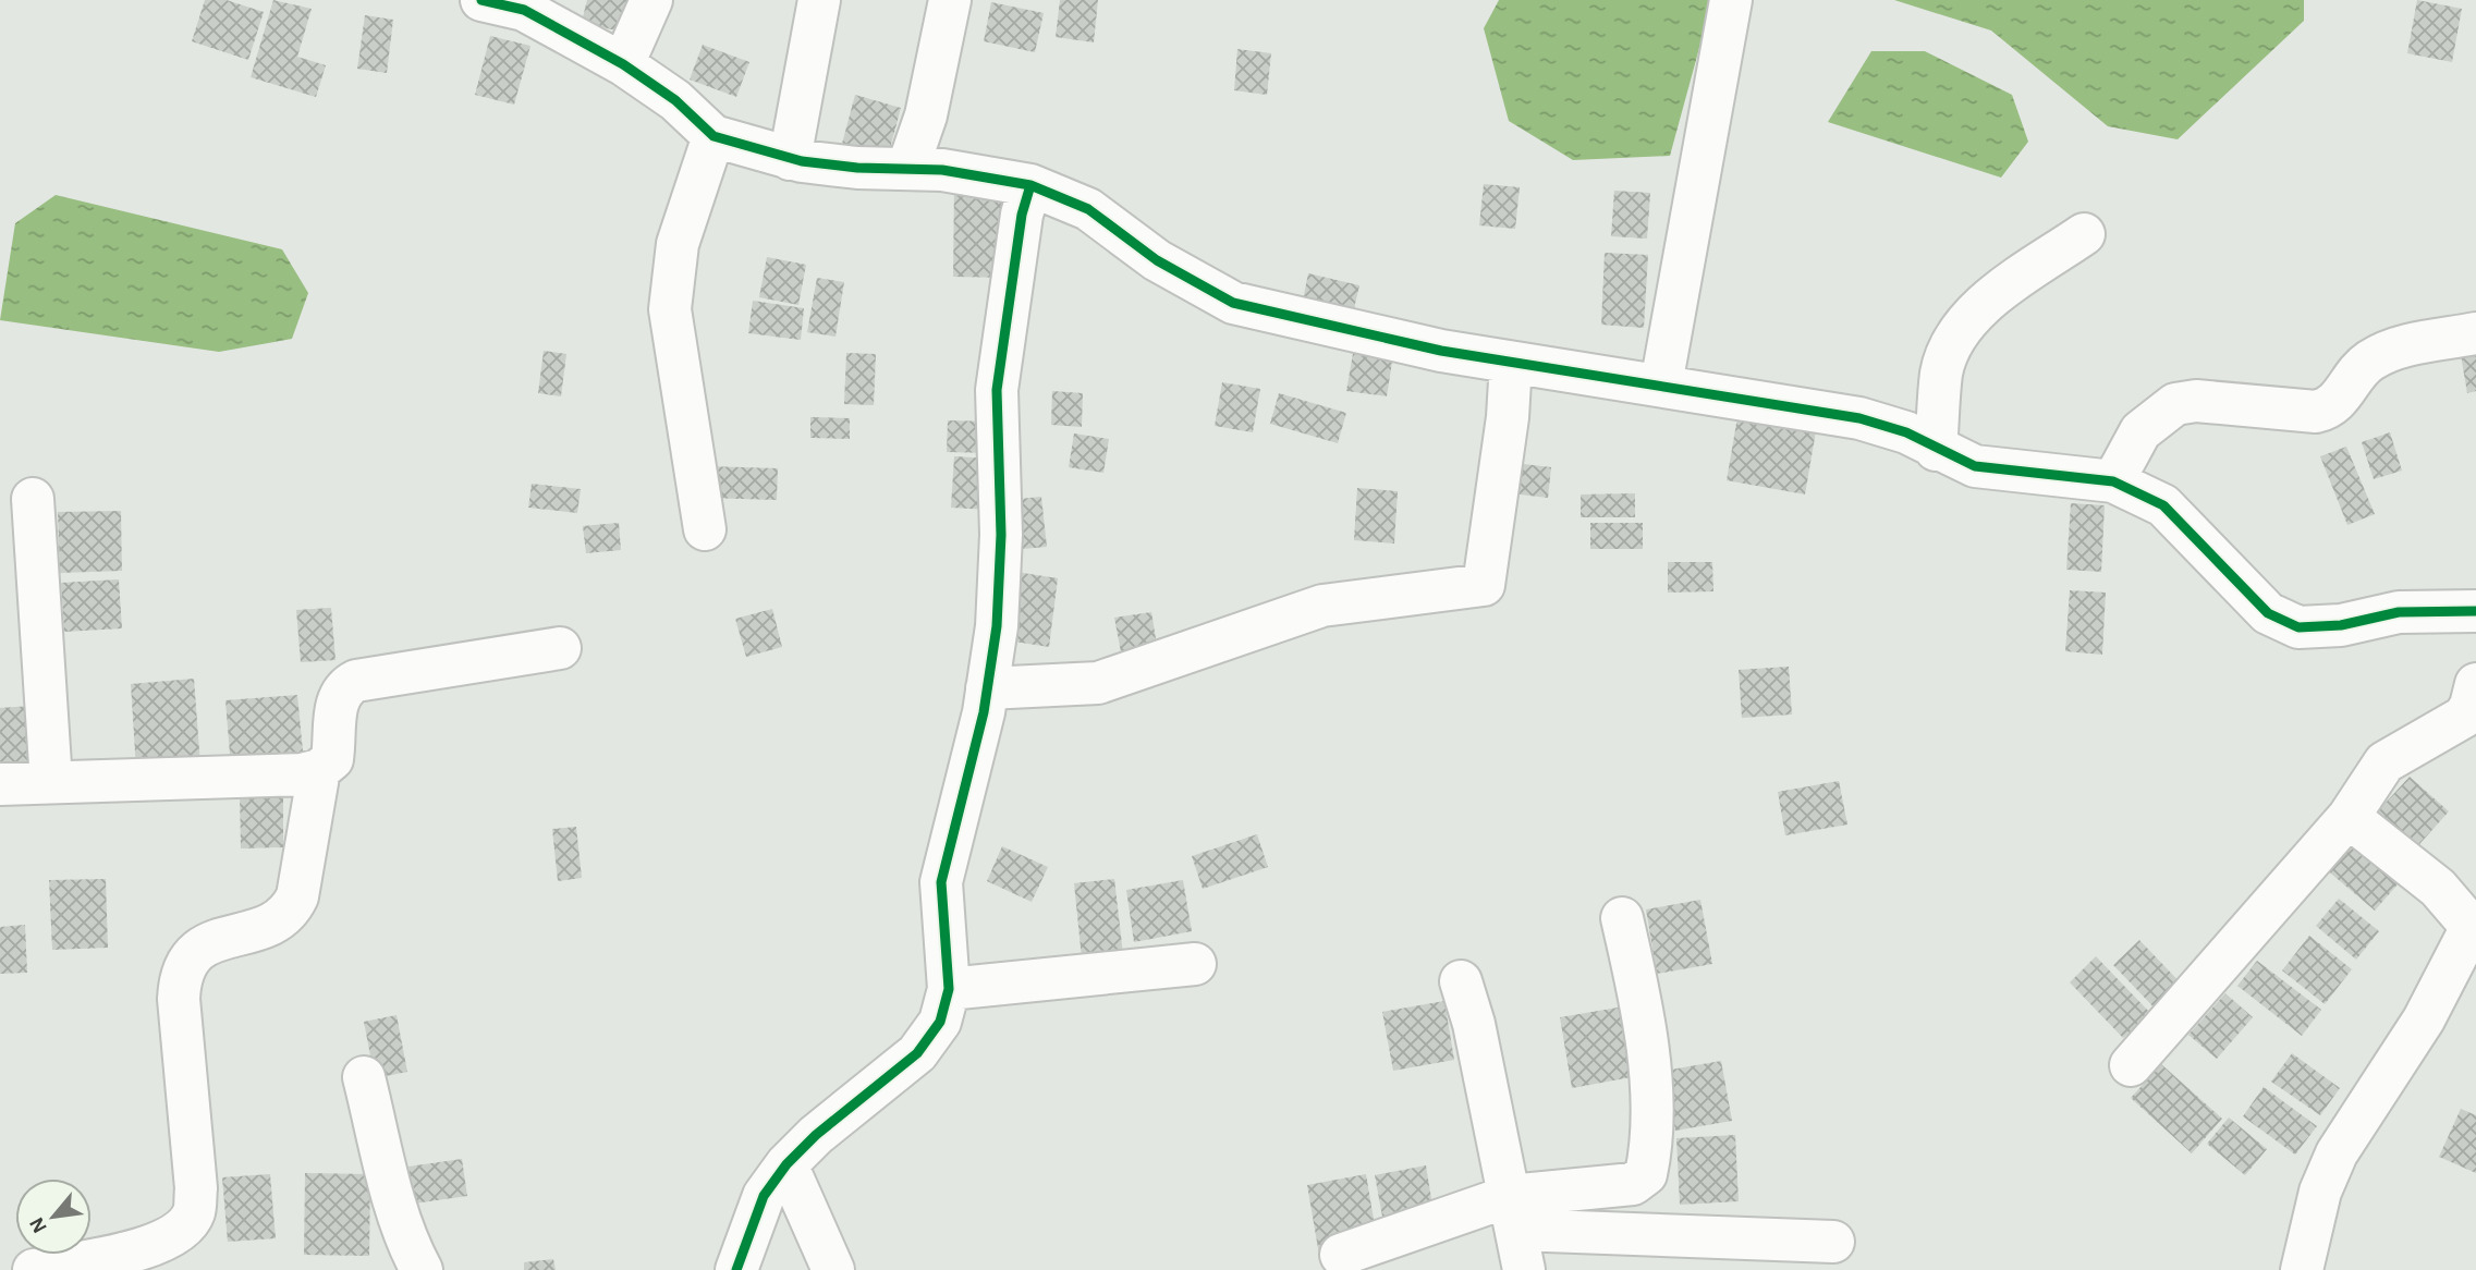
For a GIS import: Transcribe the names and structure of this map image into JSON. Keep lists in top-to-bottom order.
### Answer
{
  "north": "bottom left"
}
